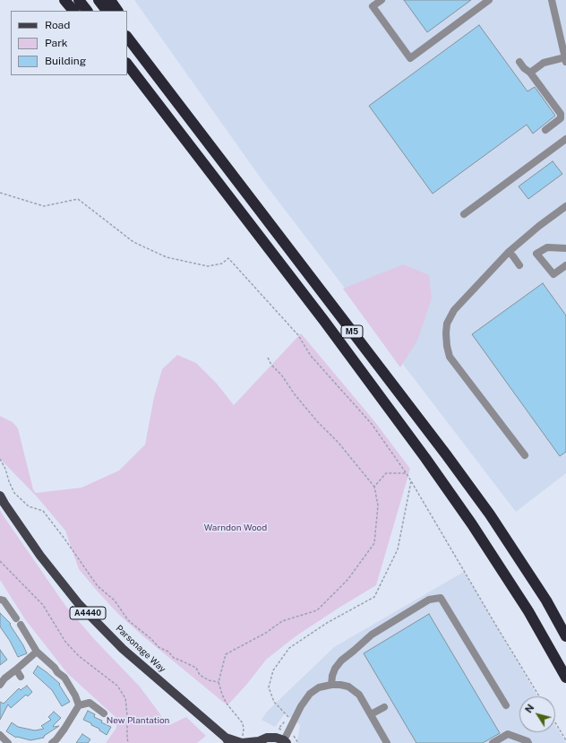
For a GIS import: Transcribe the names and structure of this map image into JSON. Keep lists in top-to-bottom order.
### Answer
{
  "streets": {
    "highway": ["M5"],
    "main road": ["A4440", "Parsonage Way"]
  },
  "parks": ["Warndon Wood", "New Plantation"],
  "legend": ["Road", "Park", "Building"],
  "north": "top left"
}
